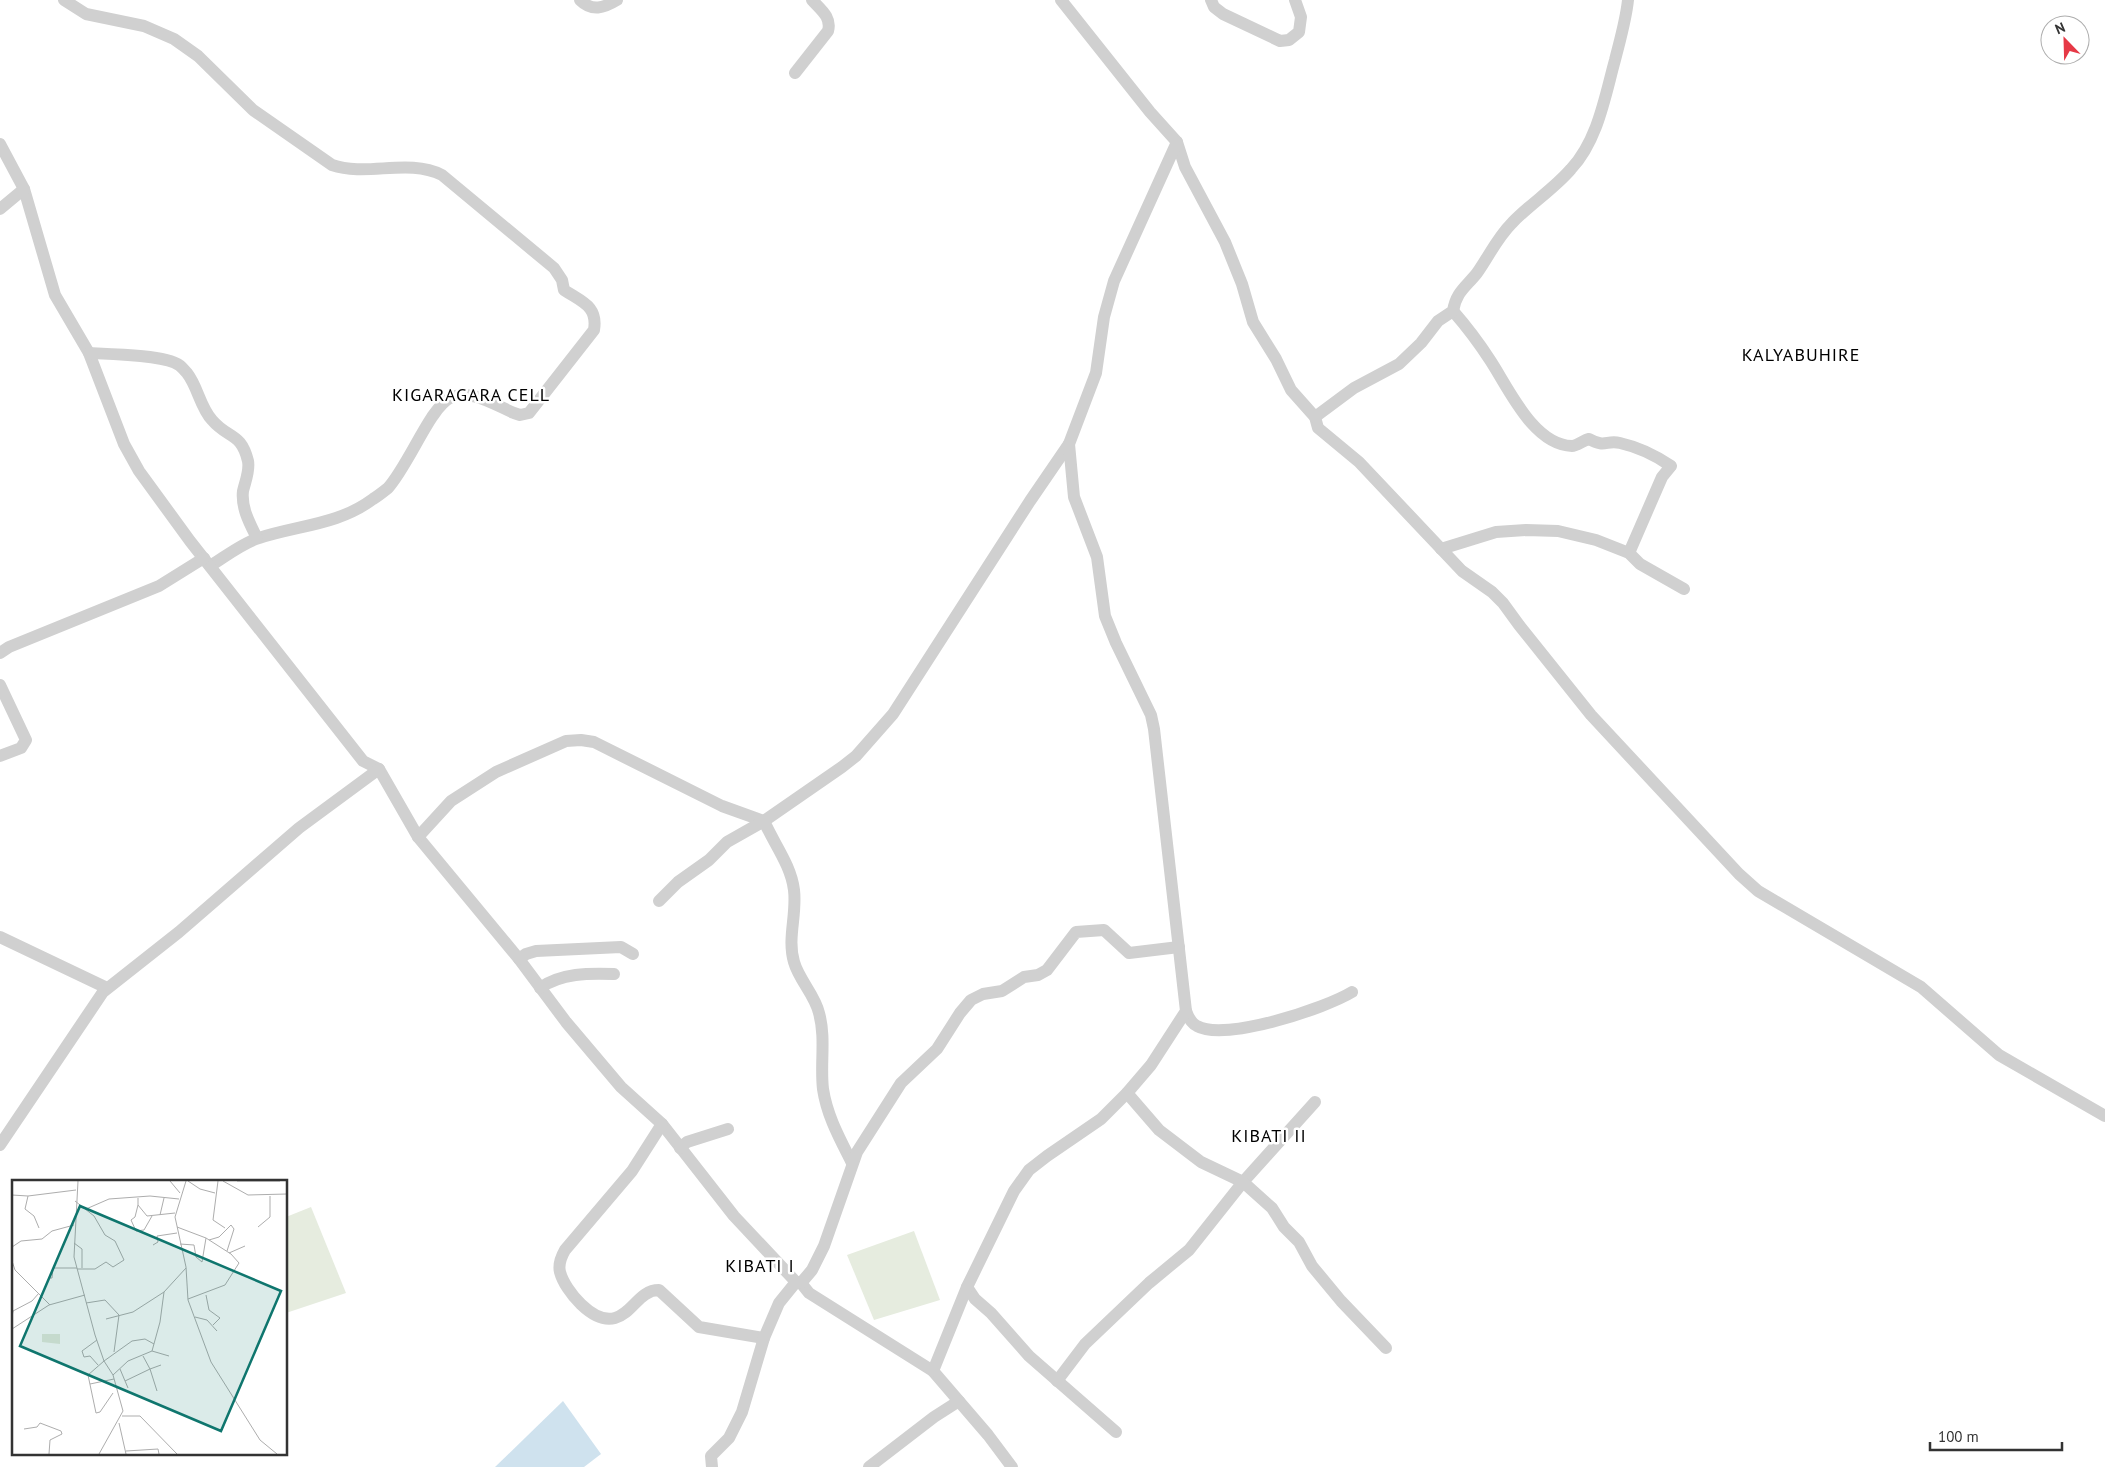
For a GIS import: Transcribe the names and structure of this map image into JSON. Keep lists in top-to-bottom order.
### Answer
{
  "districts": [
    "KALYABUHIRE",
    "KIGARAGARA CELL",
    "KIBATI II",
    "KIBATI I"
  ],
  "scale_bar": "100 m",
  "north": "top left"
}
